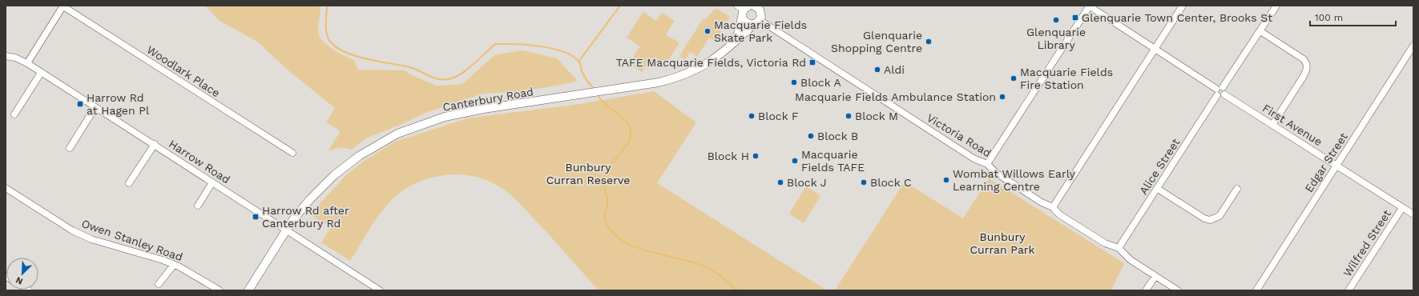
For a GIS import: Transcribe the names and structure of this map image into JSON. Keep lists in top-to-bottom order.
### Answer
{
  "streets": {
    "main road": ["Canterbury Road"],
    "street": [
      "Woodlark Place",
      "First Avenue",
      "Victoria Road",
      "Harrow Road",
      "Edgar Street",
      "Alice Street",
      "Owen Stanley Road",
      "Wilfred Street"
    ]
  },
  "crossings": [
    ["Canterbury Road", "Victoria Road"],
    ["Canterbury Road", "Harrow Road"],
    ["First Avenue", "Edgar Street"],
    ["First Avenue", "Alice Street"],
    ["First Avenue", "Wilfred Street"],
    ["Victoria Road", "Alice Street"]
  ],
  "parks": ["Bunbury Curran Reserve", "Bunbury Curran Park"],
  "places": {
    "transit": [
      "Glenquarie Town Center, Brooks St",
      "TAFE Macquarie Fields, Victoria Rd",
      "Harrow Rd at Hagen Pl",
      "Harrow Rd after Canterbury Rd"
    ],
    "other": [
      "Glenquarie Library",
      "Macquarie Fields Skate Park",
      "Glenquarie Shopping Centre",
      "Aldi",
      "Macquarie Fields Fire Station",
      "Block A",
      "Macquarie Fields Ambulance Station",
      "Block F",
      "Block M",
      "Block B",
      "Block H",
      "Macquarie Fields TAFE",
      "Wombat Willows Early Learning Centre",
      "Block J",
      "Block C"
    ]
  },
  "scale_bar": "100 m",
  "north": "bottom left"
}
